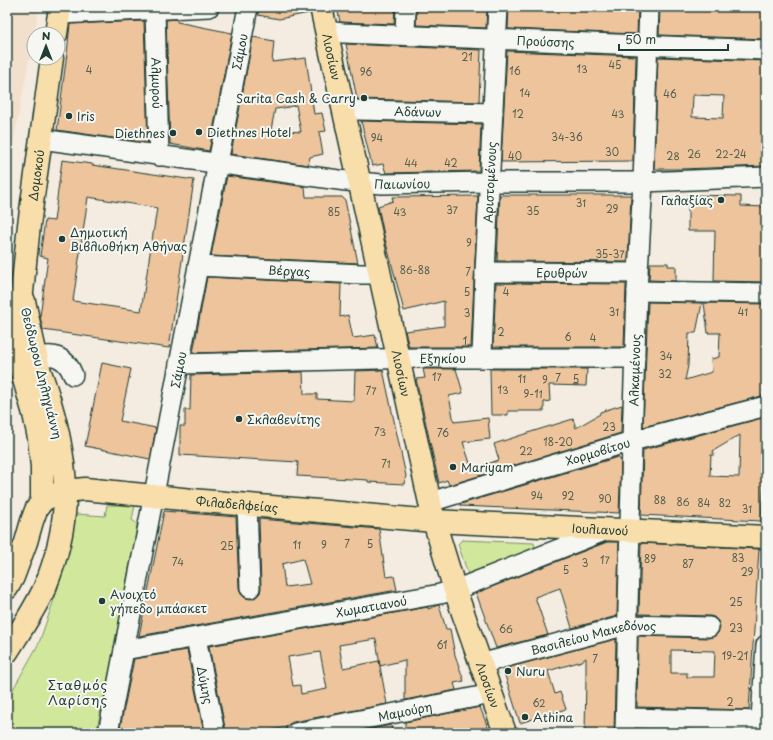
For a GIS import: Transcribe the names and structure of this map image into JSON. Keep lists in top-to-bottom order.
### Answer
{
  "streets": {
    "main road": [
      "Λιοσίων",
      "Δομοκού",
      "Θεόδωρου Δηληγιάννη",
      "Φιλαδελφείας",
      "Ιουλιανού"
    ],
    "street": [
      "Προύσσης",
      "Σάμου",
      "Αλμυρού",
      "Αδάνων",
      "Αριστομένους",
      "Παιωνίου",
      "Βέργας",
      "Ερυθρών",
      "Εξηκίου",
      "Αλκαμένους",
      "Χορμοβίτου",
      "Χωματιανού",
      "Βασιλείου Μακεδόνος",
      "Δύμης",
      "Μαμούρη"
    ]
  },
  "crossings": [
    ["Προύσσης", "Λιοσίων"],
    ["Προύσσης", "Αριστομένους"],
    ["Προύσσης", "Αλκαμένους"],
    ["Σάμου", "Παιωνίου"],
    ["Σάμου", "Βέργας"],
    ["Σάμου", "Εξηκίου"],
    ["Σάμου", "Φιλαδελφείας"],
    ["Σάμου", "Χωματιανού"],
    ["Λιοσίων", "Αδάνων"],
    ["Λιοσίων", "Παιωνίου"],
    ["Λιοσίων", "Βέργας"],
    ["Λιοσίων", "Εξηκίου"],
    ["Λιοσίων", "Χορμοβίτου"],
    ["Λιοσίων", "Φιλαδελφείας"],
    ["Λιοσίων", "Ιουλιανού"],
    ["Λιοσίων", "Χωματιανού"],
    ["Λιοσίων", "Βασιλείου Μακεδόνος"],
    ["Λιοσίων", "Μαμούρη"],
    ["Αλμυρού", "Παιωνίου"],
    ["Αδάνων", "Αριστομένους"],
    ["Δομοκού", "Παιωνίου"],
    ["Δομοκού", "Θεόδωρου Δηληγιάννη"],
    ["Αριστομένους", "Παιωνίου"],
    ["Αριστομένους", "Ερυθρών"],
    ["Αριστομένους", "Εξηκίου"],
    ["Παιωνίου", "Αλκαμένους"],
    ["Ερυθρών", "Αλκαμένους"],
    ["Εξηκίου", "Αλκαμένους"],
    ["Αλκαμένους", "Χορμοβίτου"],
    ["Αλκαμένους", "Ιουλιανού"],
    ["Αλκαμένους", "Βασιλείου Μακεδόνος"],
    ["Θεόδωρου Δηληγιάννη", "Φιλαδελφείας"],
    ["Χορμοβίτου", "Φιλαδελφείας"],
    ["Χορμοβίτου", "Ιουλιανού"],
    ["Φιλαδελφείας", "Ιουλιανού"],
    ["Ιουλιανού", "Χωματιανού"],
    ["Χωματιανού", "Δύμης"]
  ],
  "districts": ["Σταθμός Λαρίσης"],
  "places": [
    "Sarita Cash & Carry",
    "Iris",
    "Diethnes Hotel",
    "Diethnes",
    "Γαλαξίας",
    "Δημοτική Βιβλιοθήκη Αθήνας",
    "Σκλαβενίτης",
    "Mariyam",
    "Ανοιχτό γήπεδο μπάσκετ",
    "Nuru",
    "Athina"
  ],
  "house_numbers": [
    "21",
    "45",
    "13",
    "4",
    "16",
    "96",
    "14",
    "46",
    "12",
    "43",
    "34-36",
    "94",
    "30",
    "26",
    "22-24",
    "40",
    "28",
    "44",
    "42",
    "31",
    "29",
    "37",
    "35",
    "85",
    "43",
    "9",
    "35-37",
    "86-88",
    "7",
    "5",
    "4",
    "31",
    "41",
    "3",
    "2",
    "6",
    "4",
    "1",
    "34",
    "32",
    "17",
    "7",
    "11",
    "5",
    "9",
    "13",
    "77",
    "9-11",
    "23",
    "73",
    "76",
    "18-20",
    "22",
    "71",
    "94",
    "92",
    "90",
    "88",
    "86",
    "84",
    "82",
    "31",
    "7",
    "5",
    "11",
    "9",
    "25",
    "83",
    "89",
    "17",
    "74",
    "3",
    "87",
    "5",
    "29",
    "25",
    "23",
    "66",
    "61",
    "19-21",
    "7",
    "2",
    "62"
  ],
  "scale_bar": "50 m",
  "north": "top"
}
